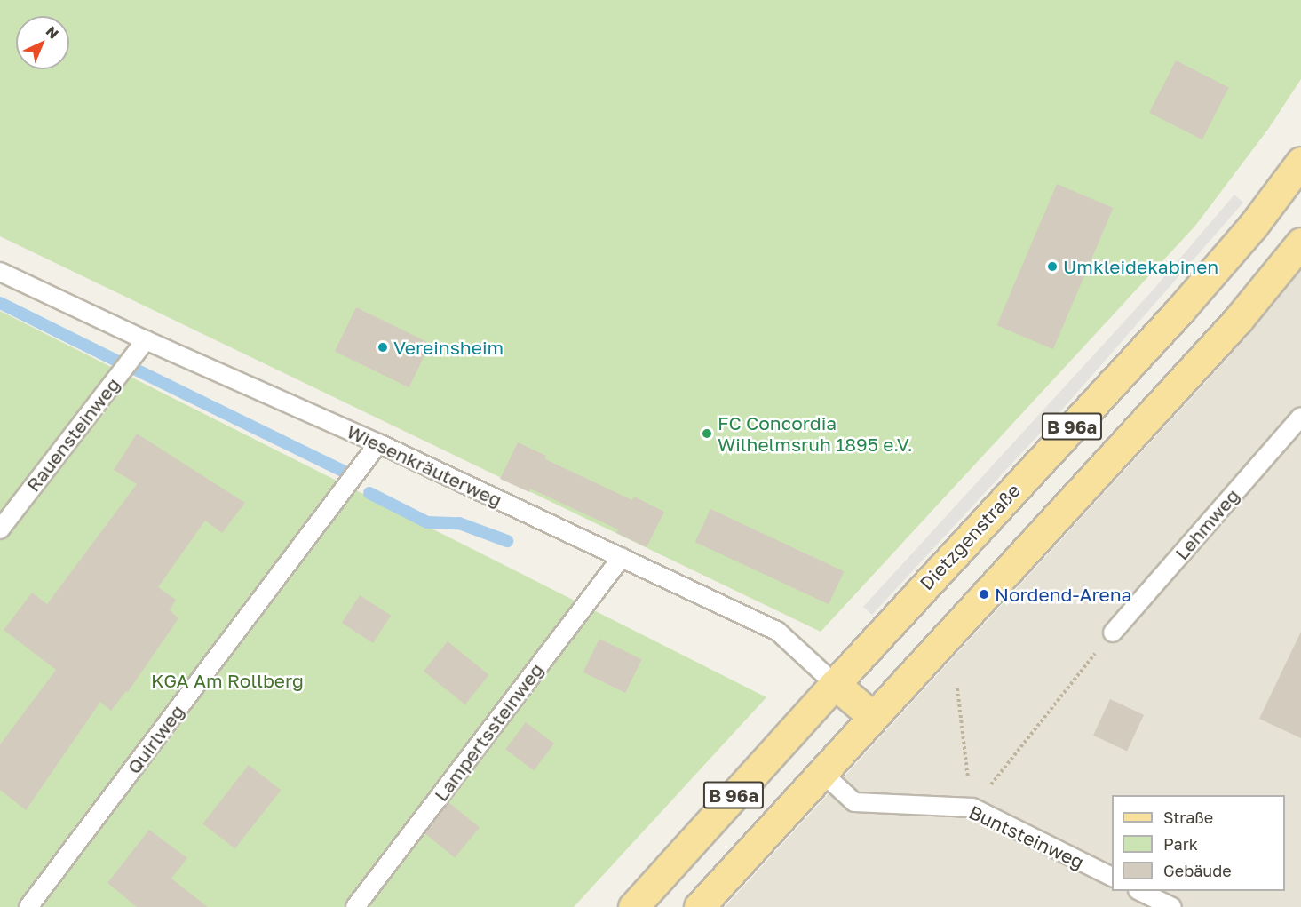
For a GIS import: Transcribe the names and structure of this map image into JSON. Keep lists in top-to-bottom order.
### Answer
{
  "streets": {
    "main road": ["B 96a", "Dietzgenstraße"],
    "lane": [
      "Rauensteinweg",
      "Wiesenkräuterweg",
      "Lehmweg",
      "Lampertssteinweg",
      "Quirlweg",
      "Buntsteinweg"
    ]
  },
  "crossings": [
    ["B 96a", "Buntsteinweg"],
    ["Rauensteinweg", "Wiesenkräuterweg"],
    ["Wiesenkräuterweg", "Dietzgenstraße"],
    ["Wiesenkräuterweg", "Lampertssteinweg"],
    ["Wiesenkräuterweg", "Quirlweg"]
  ],
  "parks": ["KGA Am Rollberg"],
  "places": [
    "Umkleidekabinen",
    "Vereinsheim",
    "FC Concordia Wilhelmsruh 1895 e.V.",
    "Nordend-Arena"
  ],
  "legend": ["Straße", "Park", "Gebäude"],
  "north": "top right"
}
